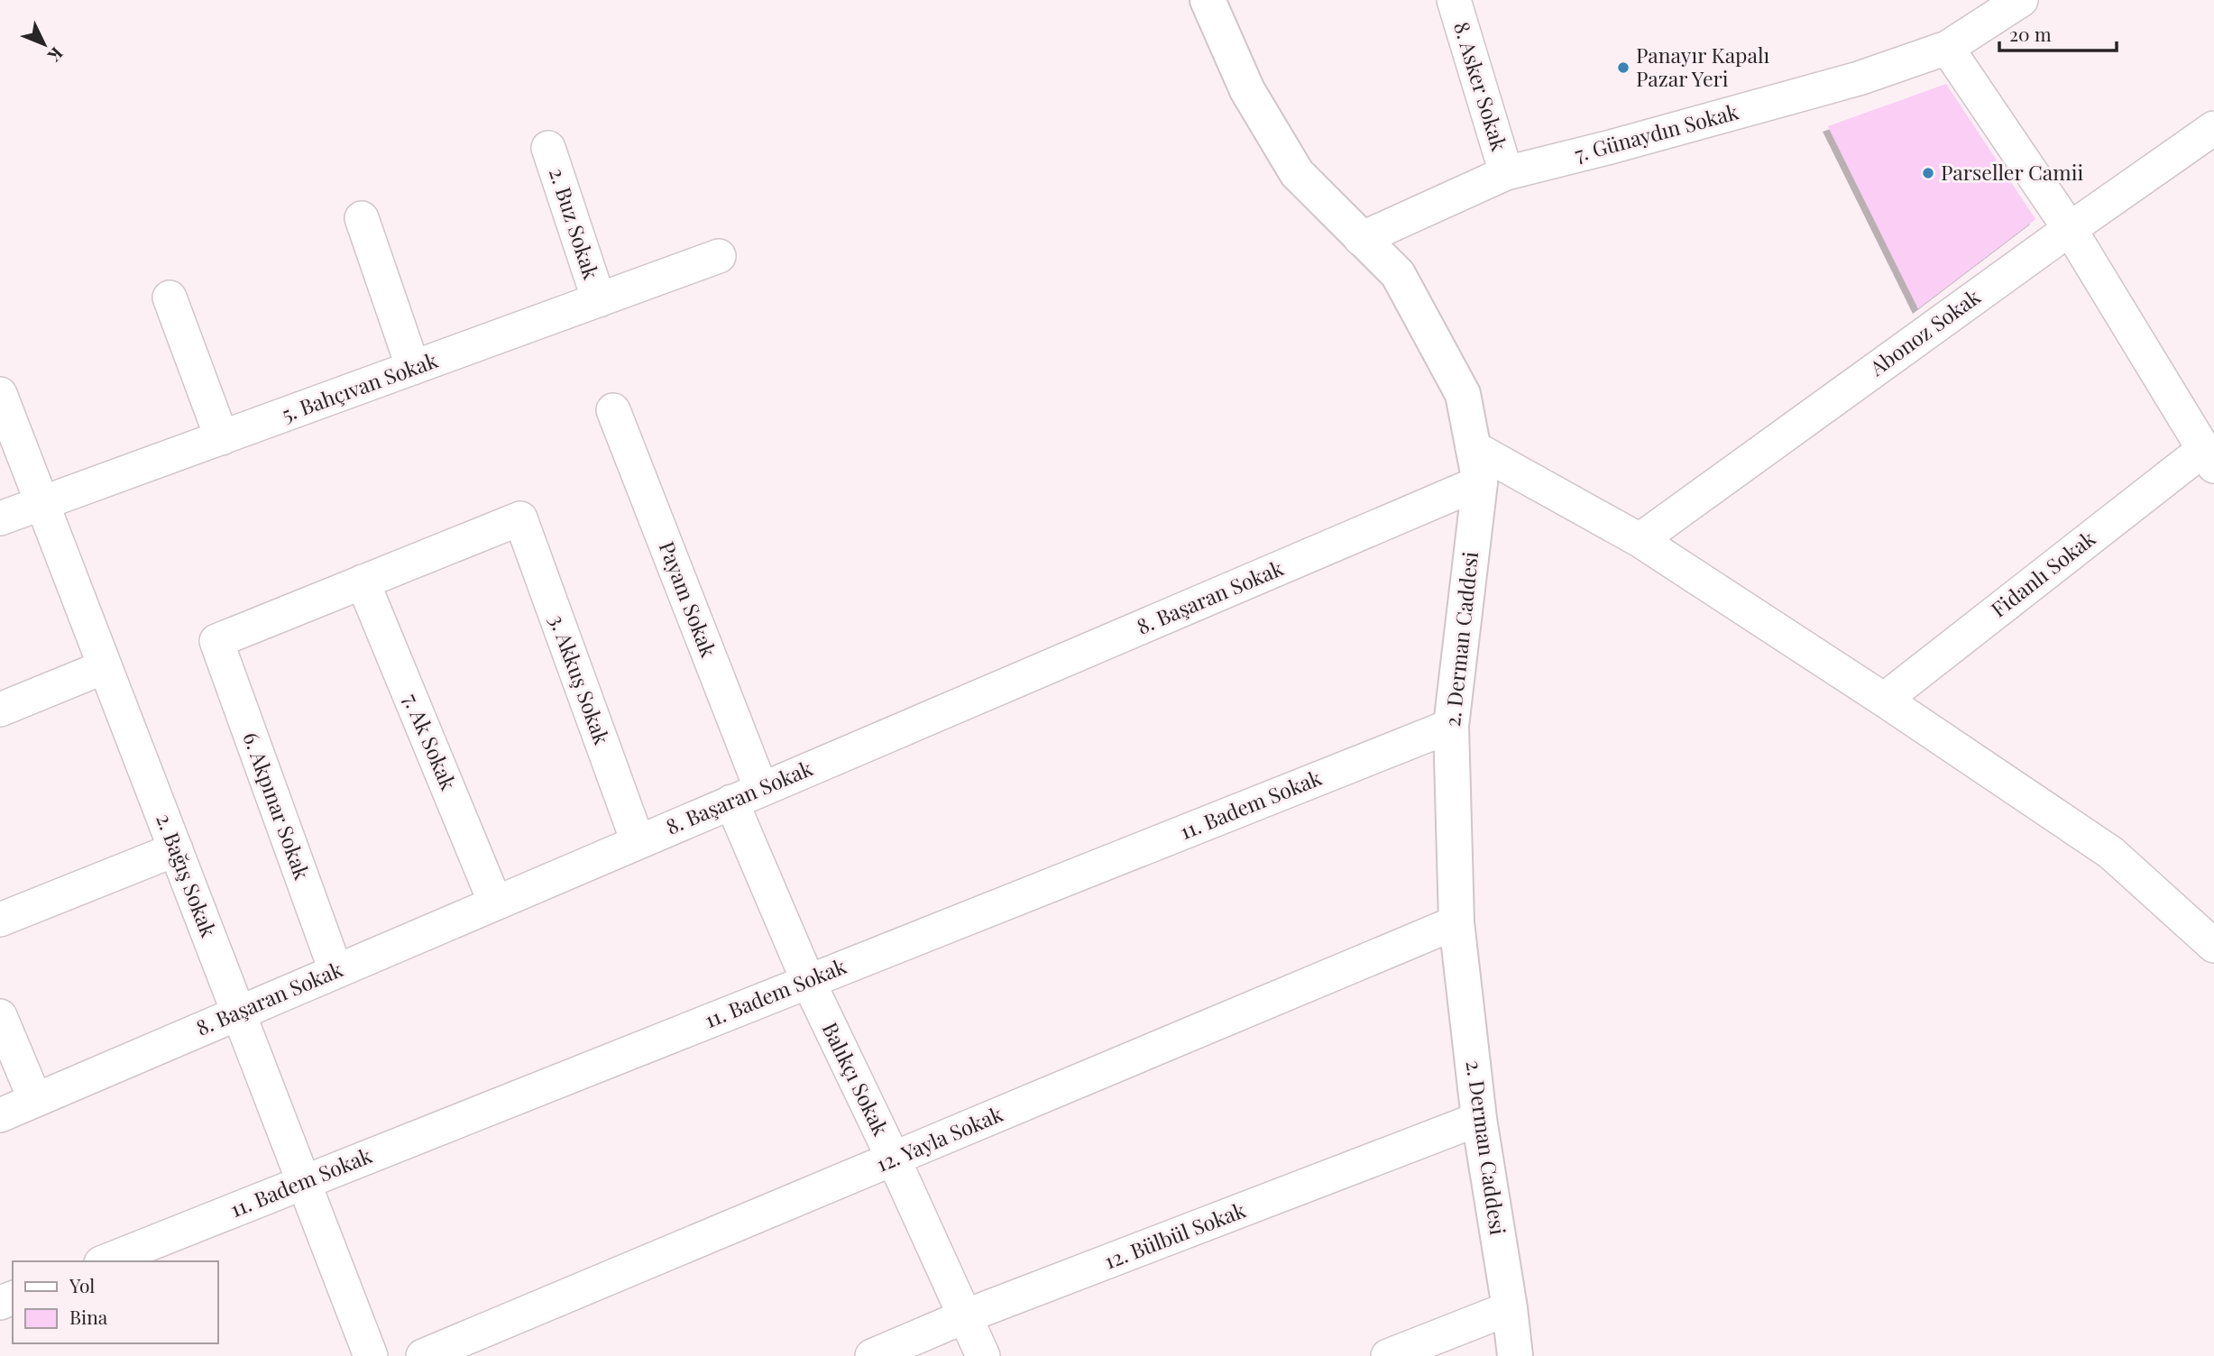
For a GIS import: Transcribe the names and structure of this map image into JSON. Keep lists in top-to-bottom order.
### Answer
{
  "streets": {
    "main road": ["2. Derman Caddesi"],
    "street": [
      "8. Asker Sokak",
      "7. Günaydın Sokak",
      "2. Buz Sokak",
      "Abonoz Sokak",
      "5. Bahçıvan Sokak",
      "Fidanlı Sokak",
      "8. Başaran Sokak",
      "Payam Sokak",
      "3. Akkuş Sokak",
      "7. Ak Sokak",
      "11. Badem Sokak",
      "6. Akpınar Sokak",
      "2. Bağış Sokak",
      "Balıkçı Sokak",
      "12. Yayla Sokak",
      "12. Bülbül Sokak"
    ]
  },
  "crossings": [
    ["8. Asker Sokak", "7. Günaydın Sokak"],
    ["7. Günaydın Sokak", "2. Derman Caddesi"],
    ["2. Buz Sokak", "5. Bahçıvan Sokak"],
    ["5. Bahçıvan Sokak", "2. Bağış Sokak"],
    ["8. Başaran Sokak", "Payam Sokak"],
    ["8. Başaran Sokak", "2. Derman Caddesi"],
    ["8. Başaran Sokak", "3. Akkuş Sokak"],
    ["8. Başaran Sokak", "7. Ak Sokak"],
    ["8. Başaran Sokak", "6. Akpınar Sokak"],
    ["8. Başaran Sokak", "2. Bağış Sokak"],
    ["8. Başaran Sokak", "Balıkçı Sokak"],
    ["2. Derman Caddesi", "11. Badem Sokak"],
    ["2. Derman Caddesi", "12. Yayla Sokak"],
    ["2. Derman Caddesi", "12. Bülbül Sokak"],
    ["3. Akkuş Sokak", "7. Ak Sokak"],
    ["3. Akkuş Sokak", "6. Akpınar Sokak"],
    ["7. Ak Sokak", "6. Akpınar Sokak"],
    ["11. Badem Sokak", "2. Bağış Sokak"],
    ["11. Badem Sokak", "Balıkçı Sokak"],
    ["Balıkçı Sokak", "12. Yayla Sokak"],
    ["Balıkçı Sokak", "12. Bülbül Sokak"]
  ],
  "places": ["Panayır Kapalı Pazar Yeri", "Parseller Camii"],
  "legend": ["Yol", "Bina"],
  "scale_bar": "20 m",
  "north": "bottom right"
}
